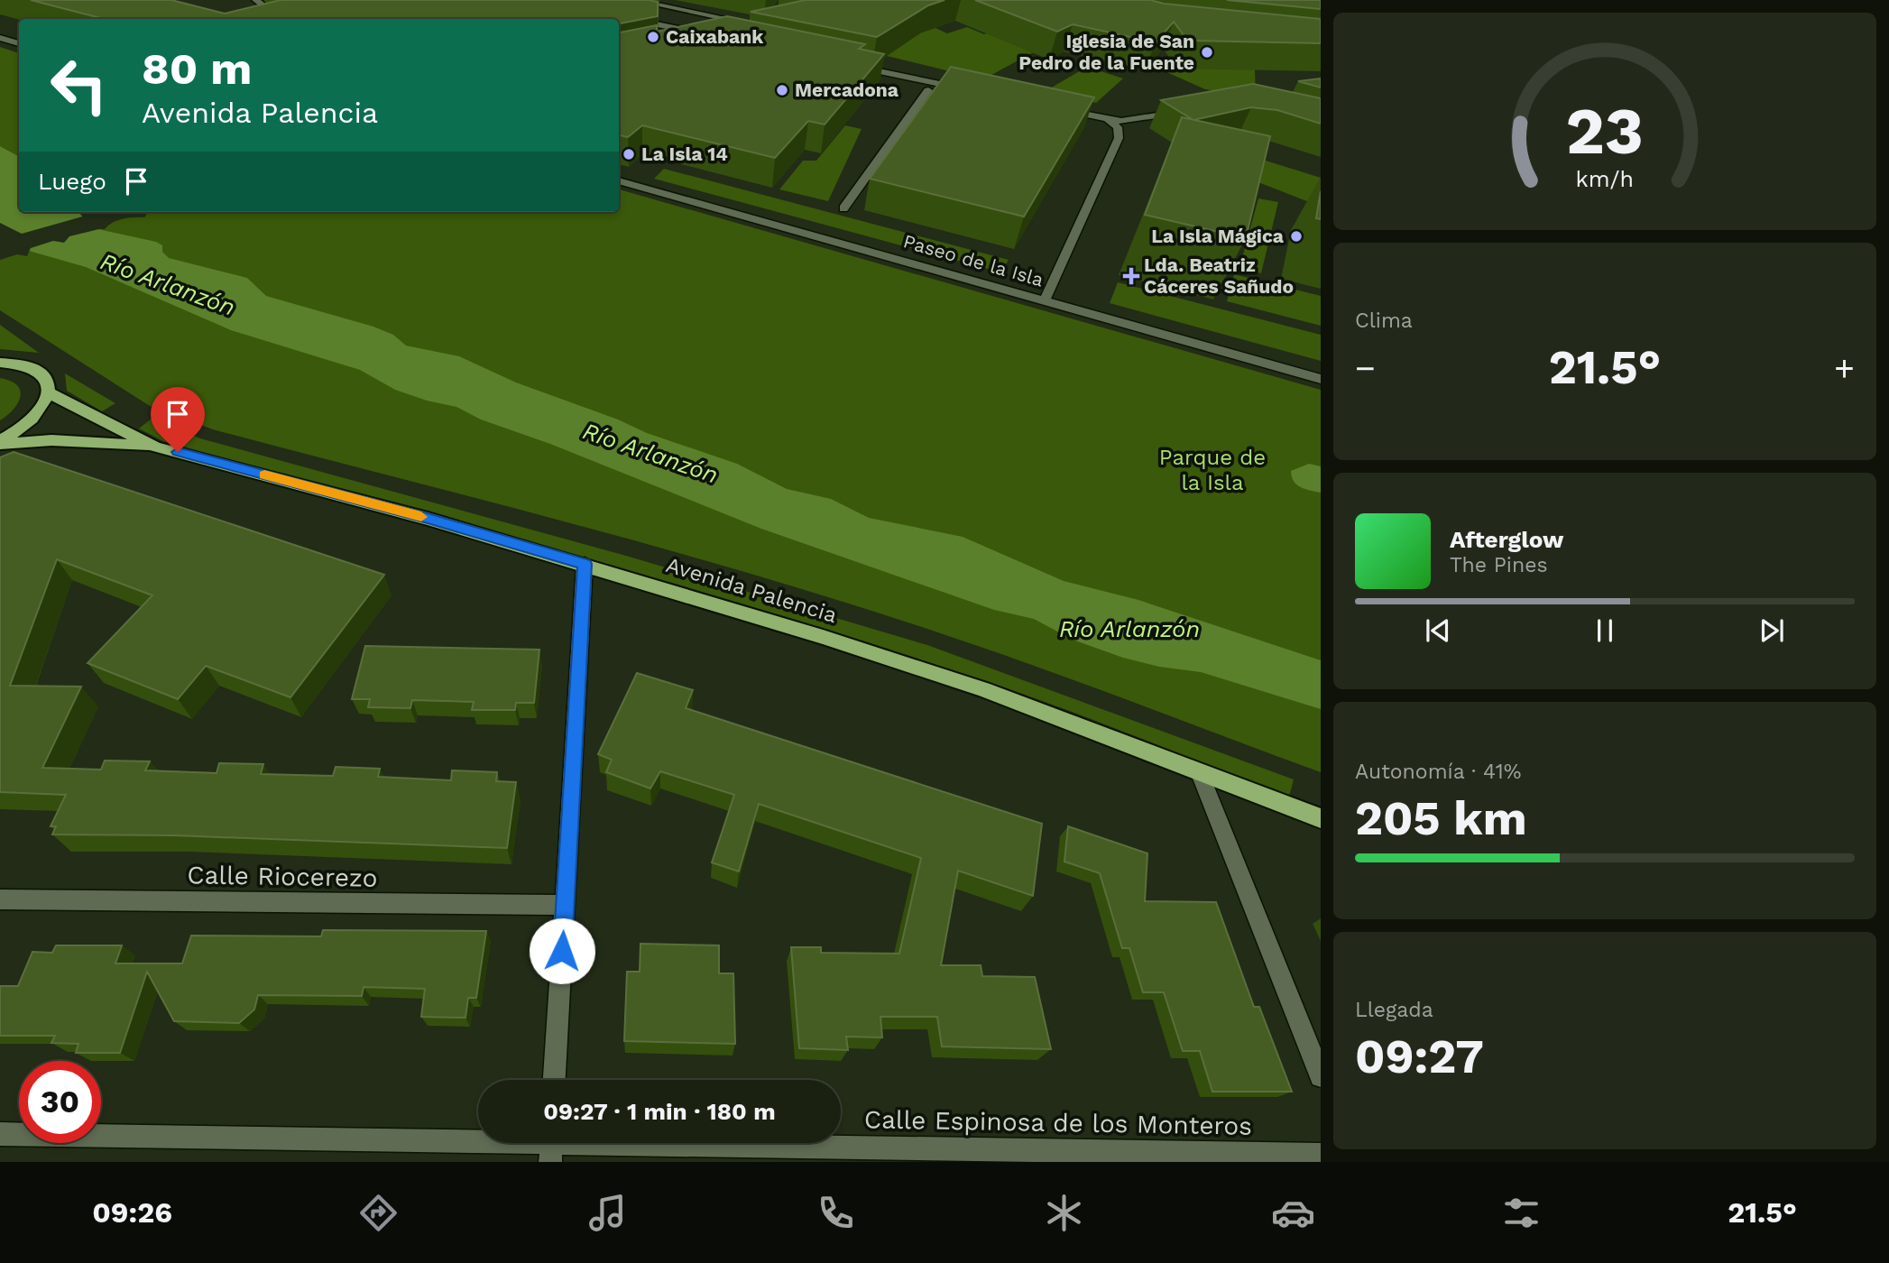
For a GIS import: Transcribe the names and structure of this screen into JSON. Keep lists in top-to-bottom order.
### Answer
{
  "streets": {
    "highway": ["Avenida Palencia"],
    "street": ["Paseo de la Isla", "Calle Riocerezo", "Calle Espinosa de los Monteros"]
  },
  "water": ["Río Arlanzón"],
  "parks": ["Parque de la Isla"],
  "places": {
    "other": [
      "Caixabank",
      "Iglesia de San Pedro de la Fuente",
      "Mercadona",
      "La Isla 14",
      "La Isla Mágica"
    ],
    "health": ["Lda. Beatriz Cáceres Sañudo"]
  },
  "page": {
    "turn": ["80 m", "Avenida Palencia"],
    "then": "Luego",
    "tile": [
      "Clima",
      ["Autonomía · 41%", "205 km"],
      ["Llegada", "09:27"]
    ],
    "heat": ["−", "21.5°", "+"],
    "song": ["Afterglow", "The Pines"],
    "limit": "30",
    "trip": "09:27 · 1 min · 180 m",
    "tabs": ["09:26", "21.5°"],
    "gauge": ["23", "km/h"]
  }
}
